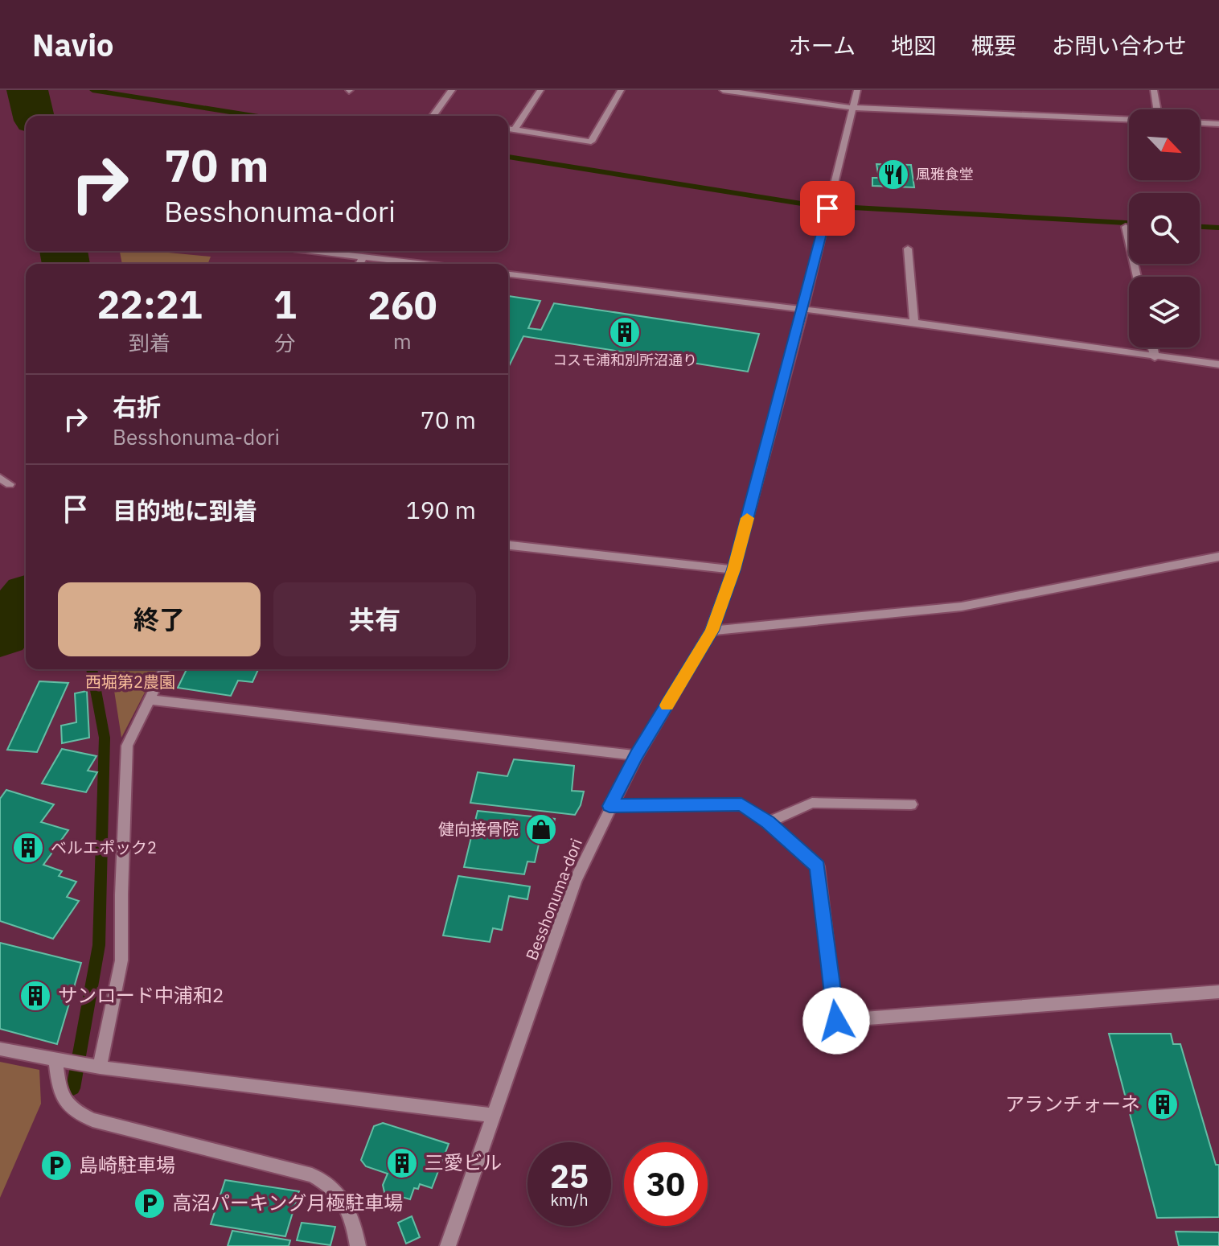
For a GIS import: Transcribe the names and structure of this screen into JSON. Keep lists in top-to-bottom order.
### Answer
{
  "streets": {
    "street": ["Besshonuma-dori"]
  },
  "parks": ["西堀第2農園"],
  "places": {
    "restaurant": ["風雅食堂"],
    "building": [
      "コスモ浦和別所沼通り",
      "ベルエポック2",
      "サンロード中浦和2",
      "アランチォーネ",
      "三愛ビル"
    ],
    "shop": ["健向接骨院"],
    "parking": ["島崎駐車場", "高沼パーキング月極駐車場"]
  },
  "north": "bottom right",
  "page": {
    "header": "Navio",
    "nav": [
      "ホーム",
      "地図",
      "概要",
      "お問い合わせ"
    ],
    "turn": ["70 m", "Besshonuma-dori"],
    "eta": [
      "22:21",
      "到着",
      "1",
      "分",
      "260",
      "m"
    ],
    "list": [
      {
        "name": "右折",
        "note": "Besshonuma-dori",
        "value": "70 m"
      },
      {
        "name": "目的地に到着",
        "value": "190 m"
      }
    ],
    "buttons": ["終了", "共有"],
    "speed": "25 km/h",
    "limit": "30"
  }
}
